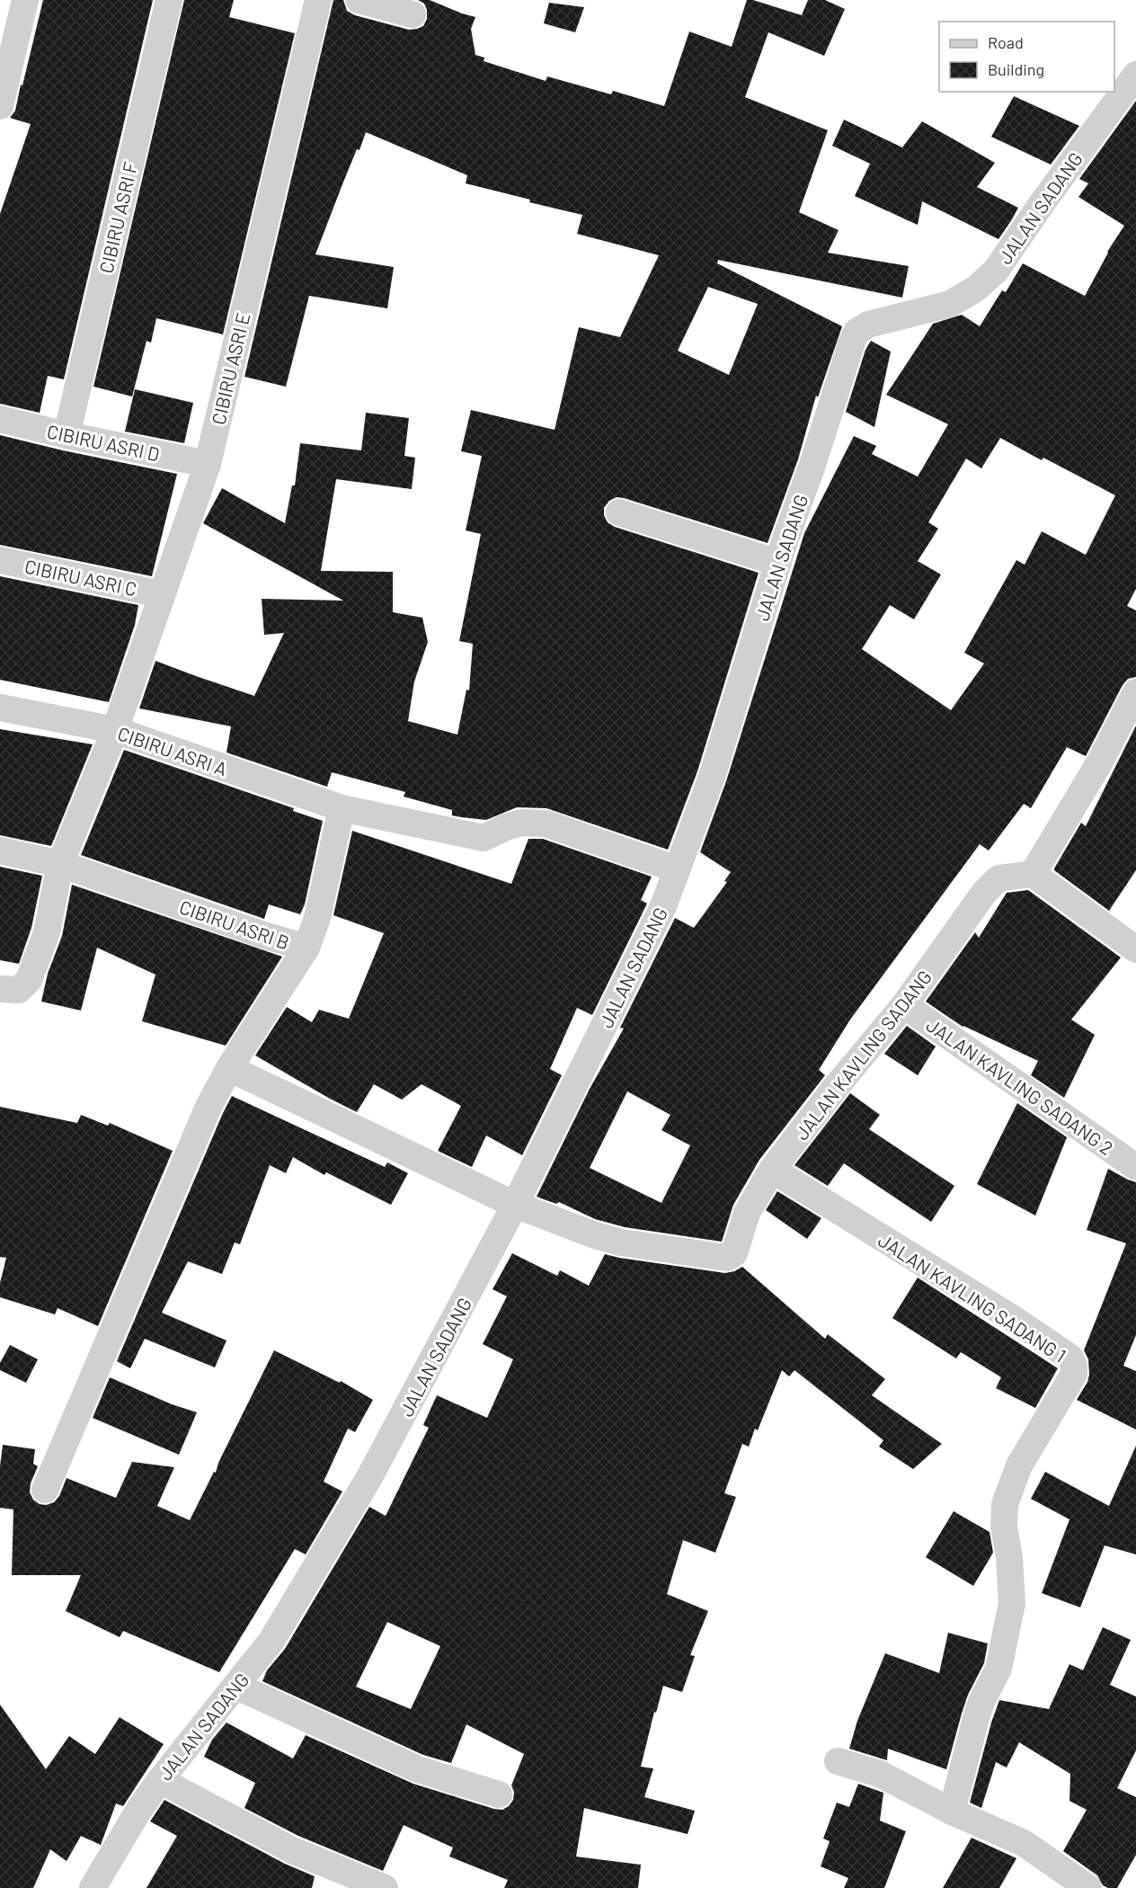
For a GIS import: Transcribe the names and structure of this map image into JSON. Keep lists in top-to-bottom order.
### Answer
{
  "streets": {
    "street": [
      "JALAN SADANG",
      "CIBIRU ASRI F",
      "CIBIRU ASRI E",
      "CIBIRU ASRI D",
      "CIBIRU ASRI C",
      "CIBIRU ASRI A",
      "CIBIRU ASRI B",
      "JALAN KAVLING SADANG",
      "JALAN KAVLING SADANG 2",
      "JALAN KAVLING SADANG 1"
    ]
  },
  "crossings": [
    ["JALAN SADANG", "CIBIRU ASRI A"],
    ["JALAN SADANG", "JALAN KAVLING SADANG"],
    ["CIBIRU ASRI F", "CIBIRU ASRI D"],
    ["CIBIRU ASRI E", "CIBIRU ASRI D"],
    ["CIBIRU ASRI E", "CIBIRU ASRI C"],
    ["CIBIRU ASRI E", "CIBIRU ASRI A"],
    ["CIBIRU ASRI B", "JALAN KAVLING SADANG"],
    ["JALAN KAVLING SADANG", "JALAN KAVLING SADANG 2"],
    ["JALAN KAVLING SADANG", "JALAN KAVLING SADANG 1"]
  ],
  "legend": ["Road", "Building"]
}
